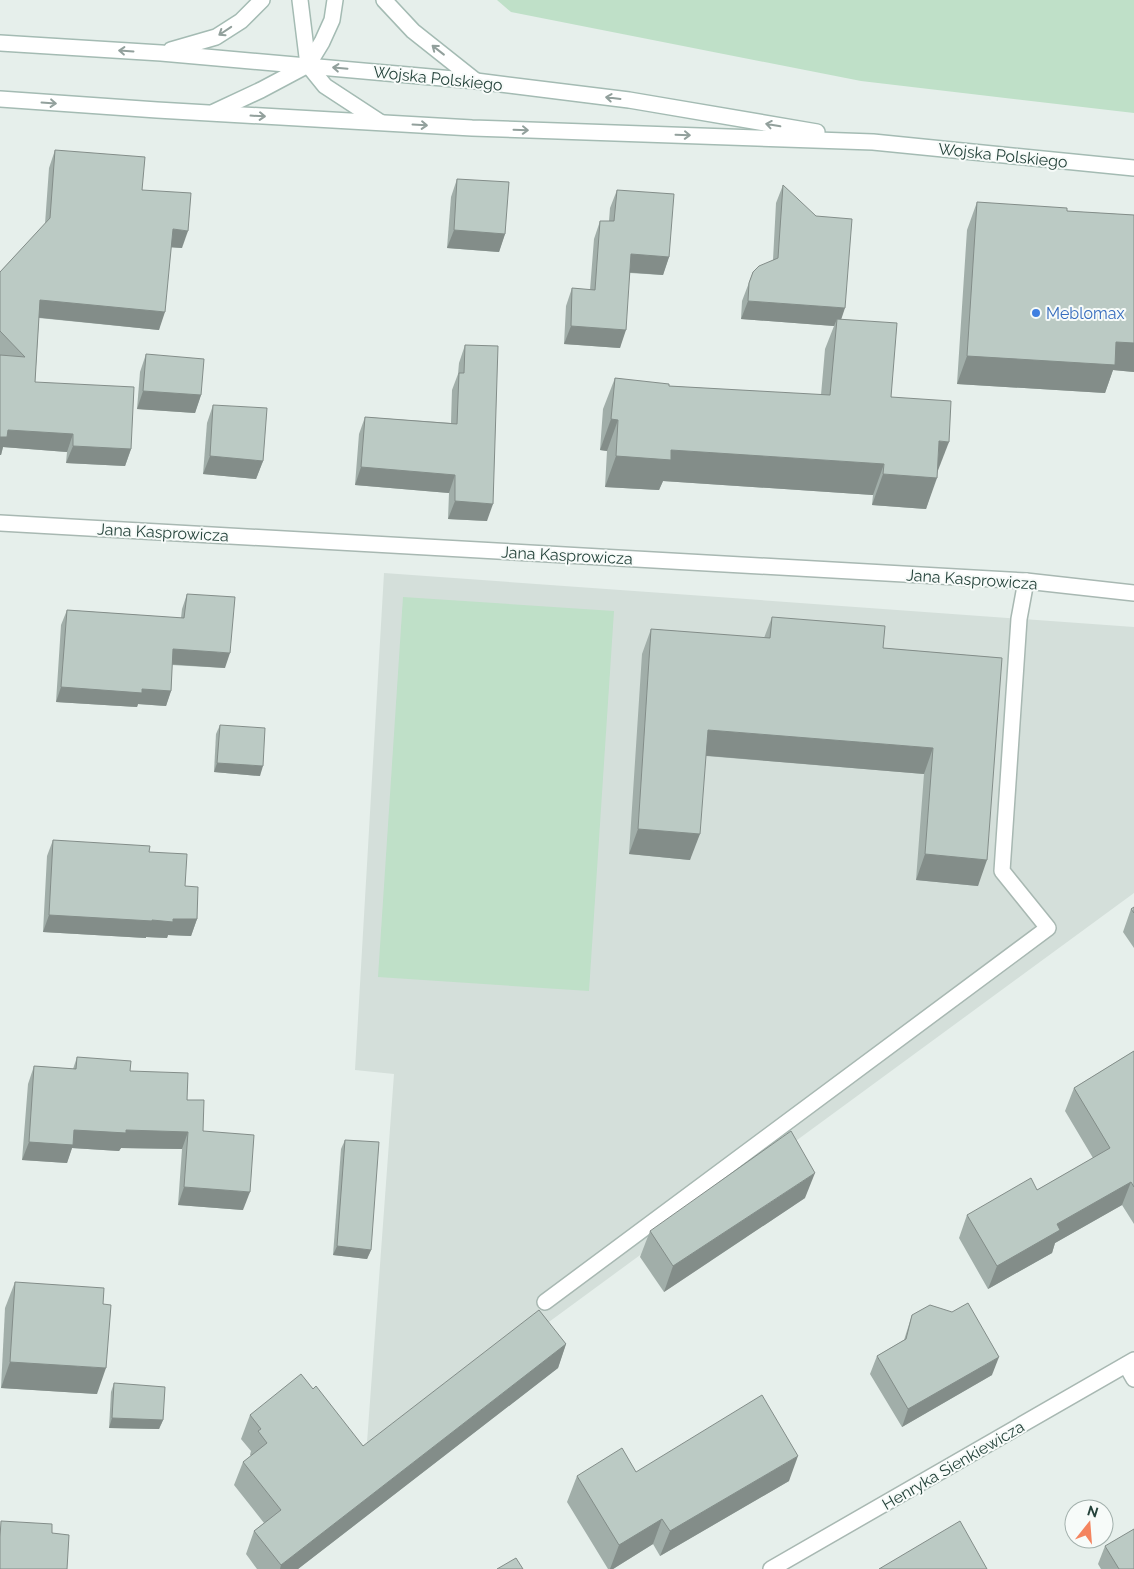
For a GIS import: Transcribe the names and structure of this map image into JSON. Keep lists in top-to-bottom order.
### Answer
{
  "streets": {
    "street": ["Wojska Polskiego", "Jana Kasprowicza", "Henryka Sienkiewicza"]
  },
  "places": ["Meblomax"],
  "north": "top"
}
